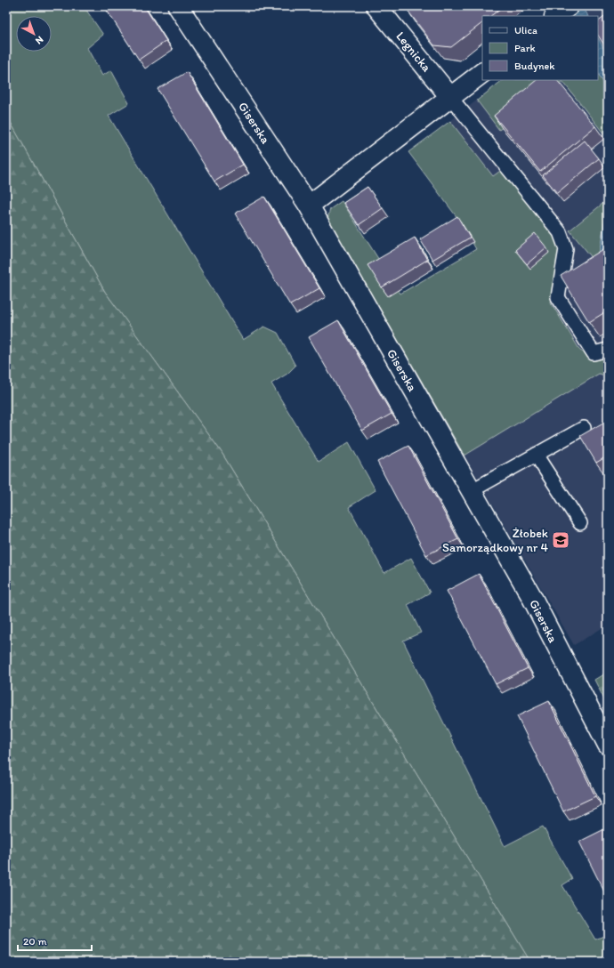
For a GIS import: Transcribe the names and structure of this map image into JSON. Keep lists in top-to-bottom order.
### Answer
{
  "streets": {
    "street": ["Legnicka", "Giserska"]
  },
  "places": {
    "school or university": ["Żłobek Samorządkowy nr 4"]
  },
  "legend": ["Ulica", "Park", "Budynek"],
  "scale_bar": "20 m",
  "north": "bottom right"
}
